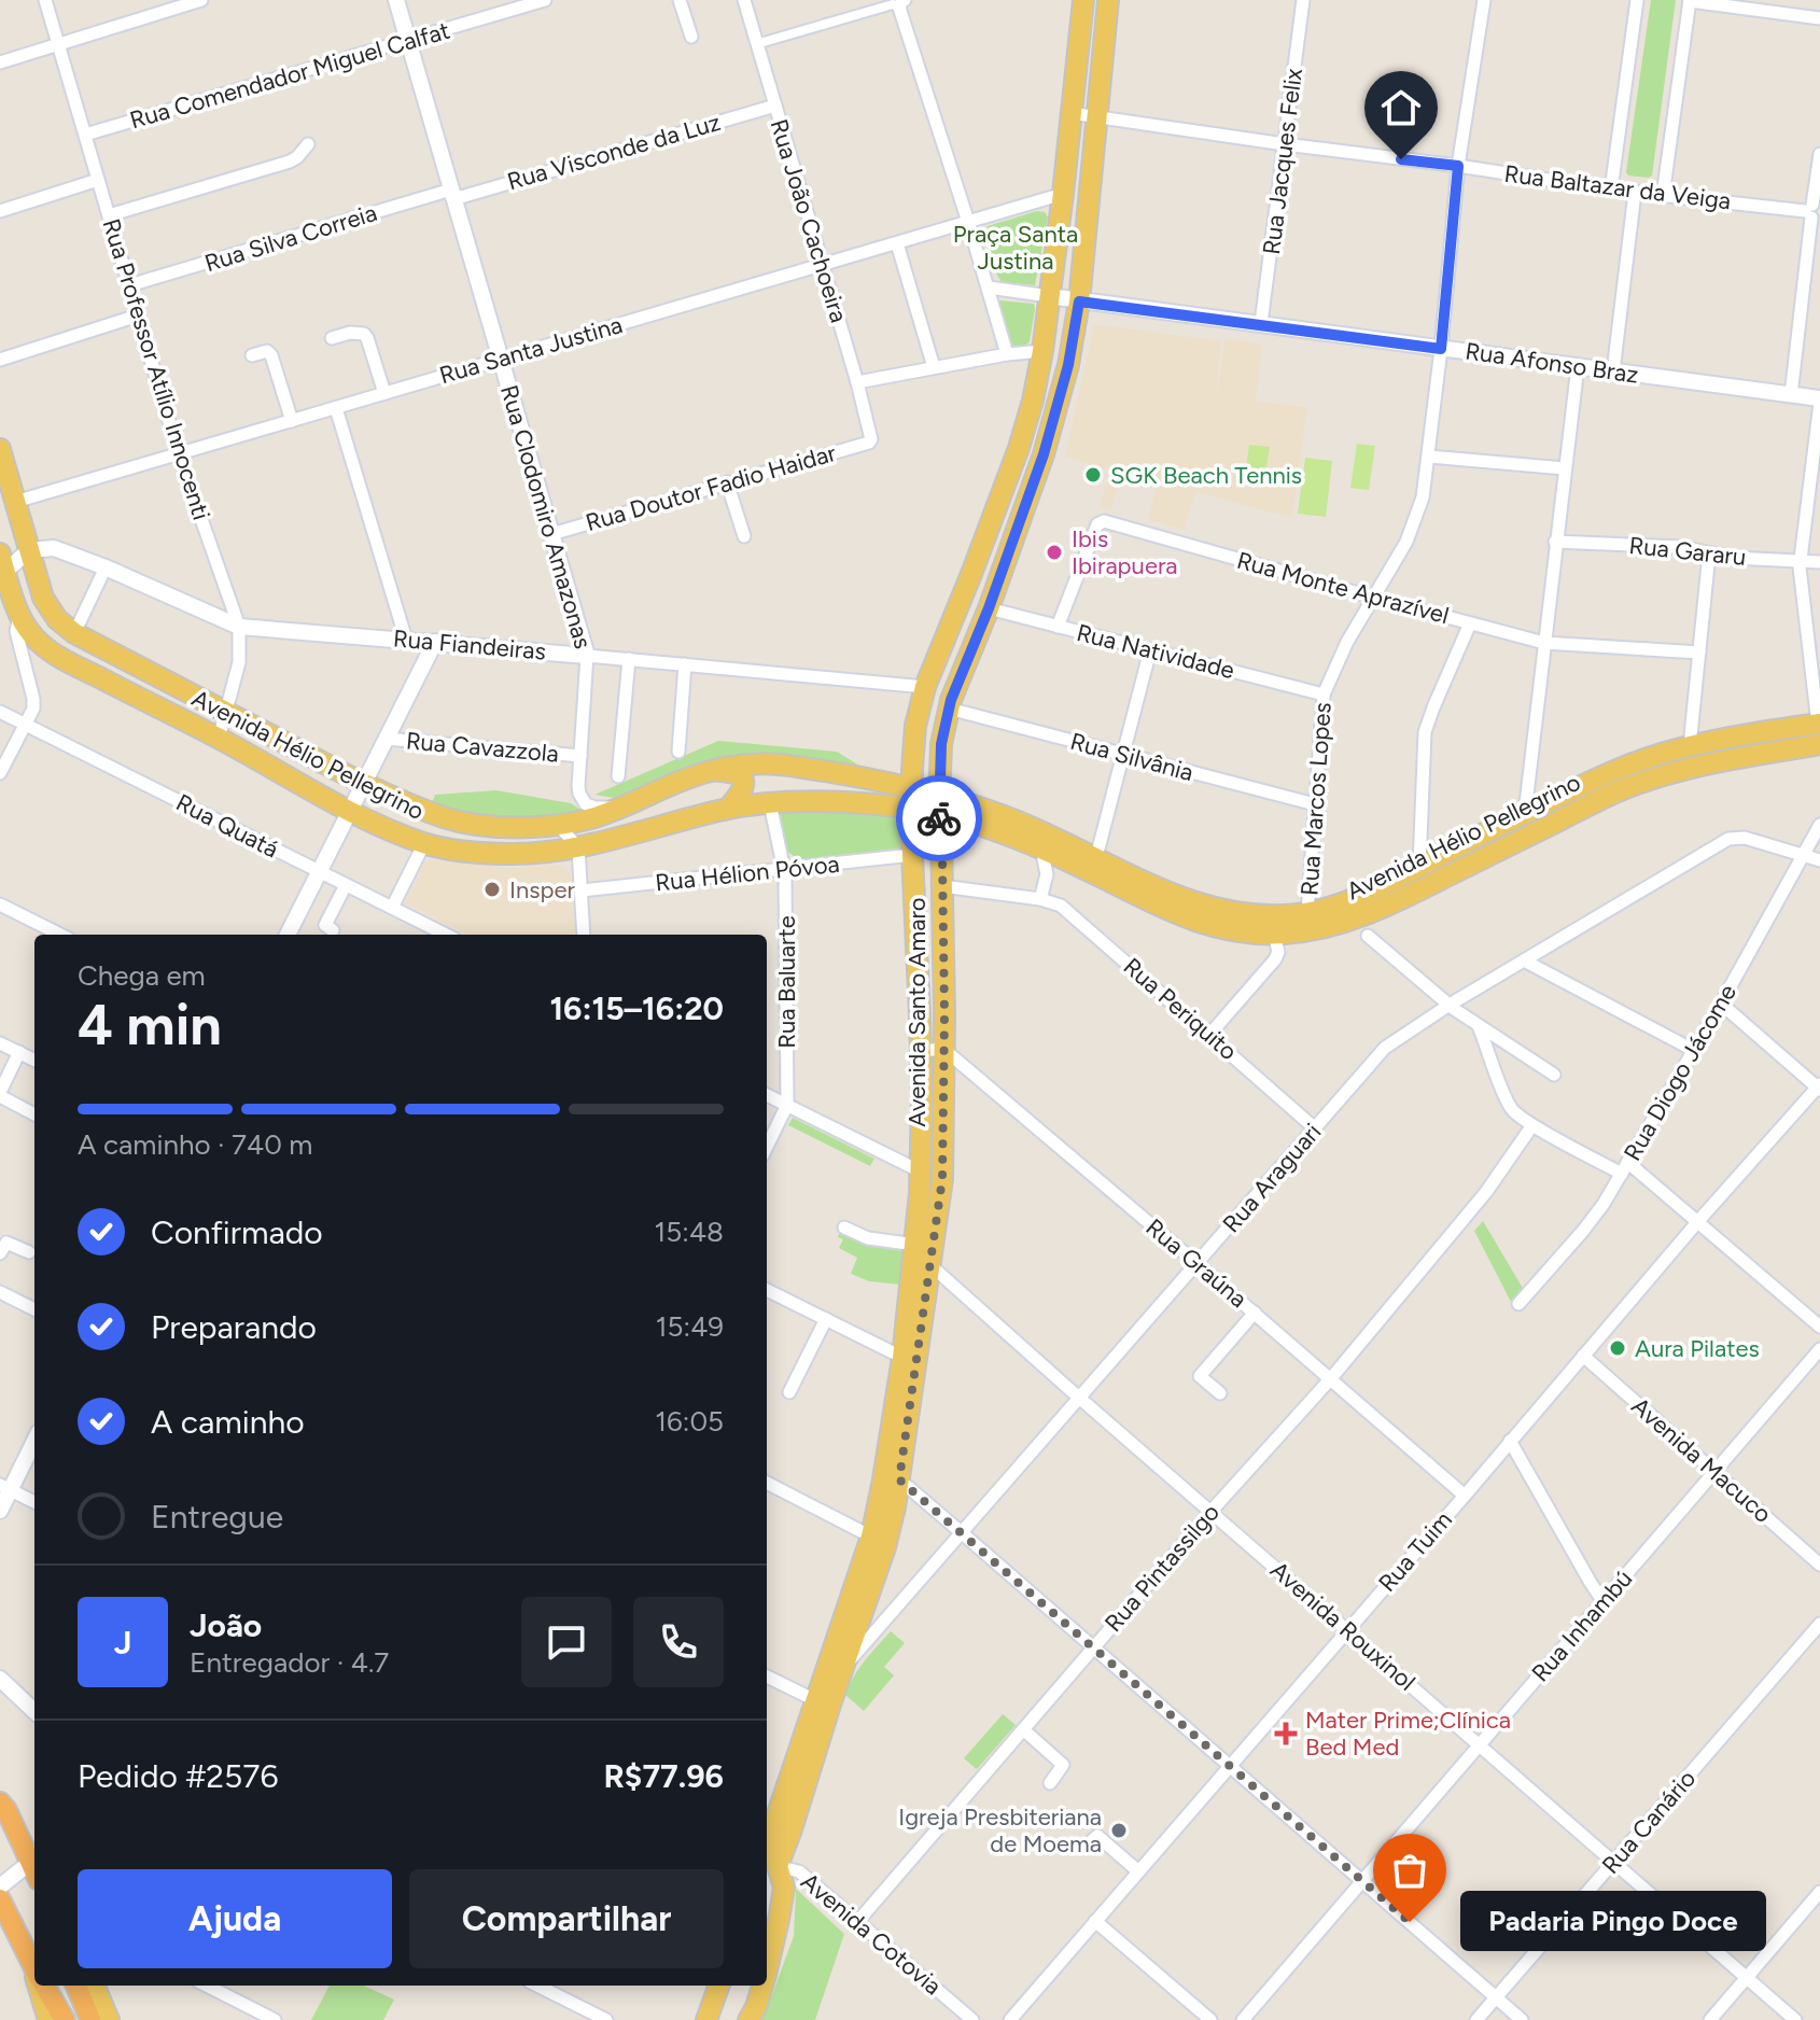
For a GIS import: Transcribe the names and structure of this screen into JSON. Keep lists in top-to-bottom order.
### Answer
{
  "streets": {
    "main road": ["Avenida Hélio Pellegrino", "Avenida Santo Amaro"],
    "street": [
      "Rua Comendador Miguel Calfat",
      "Rua Visconde da Luz",
      "Rua Jacques Felix",
      "Rua Baltazar da Veiga",
      "Rua João Cachoeira",
      "Rua Silva Correia",
      "Rua Santa Justina",
      "Rua Afonso Braz",
      "Rua Professor Atílio Innocenti",
      "Rua Doutor Fadio Haidar",
      "Rua Clodomiro Amazonas",
      "Rua Gararu",
      "Rua Monte Aprazível",
      "Rua Fiandeiras",
      "Rua Natividade",
      "Rua Cavazzola",
      "Rua Silvânia",
      "Rua Marcos Lopes",
      "Rua Quatá",
      "Rua Hélion Póvoa",
      "Rua Baluarte",
      "Rua Periquito",
      "Rua Diogo Jácome",
      "Rua Araguari",
      "Rua Graúna",
      "Avenida Macuco",
      "Rua Tuim",
      "Rua Pintassilgo",
      "Avenida Rouxinol",
      "Rua Inhambú",
      "Rua Canário",
      "Avenida Cotovia"
    ]
  },
  "crossings": [
    ["Rua Comendador Miguel Calfat", "Rua Professor Atílio Innocenti"],
    ["Rua Comendador Miguel Calfat", "Rua Clodomiro Amazonas"],
    ["Rua Visconde da Luz", "Rua João Cachoeira"],
    ["Rua Visconde da Luz", "Rua Silva Correia"],
    ["Rua Visconde da Luz", "Rua Clodomiro Amazonas"],
    ["Rua Jacques Felix", "Rua Baltazar da Veiga"],
    ["Rua Jacques Felix", "Rua Afonso Braz"],
    ["Rua Baltazar da Veiga", "Rua Marcos Lopes"],
    ["Rua Baltazar da Veiga", "Avenida Santo Amaro"],
    ["Rua João Cachoeira", "Rua Santa Justina"],
    ["Rua João Cachoeira", "Rua Doutor Fadio Haidar"],
    ["Rua Silva Correia", "Rua Professor Atílio Innocenti"],
    ["Rua Silva Correia", "Rua Clodomiro Amazonas"],
    ["Rua Santa Justina", "Rua Professor Atílio Innocenti"],
    ["Rua Santa Justina", "Rua Clodomiro Amazonas"],
    ["Rua Santa Justina", "Avenida Hélio Pellegrino"],
    ["Rua Santa Justina", "Avenida Santo Amaro"],
    ["Rua Afonso Braz", "Rua Marcos Lopes"],
    ["Rua Afonso Braz", "Avenida Santo Amaro"],
    ["Rua Professor Atílio Innocenti", "Rua Fiandeiras"],
    ["Rua Professor Atílio Innocenti", "Avenida Hélio Pellegrino"],
    ["Rua Doutor Fadio Haidar", "Rua Clodomiro Amazonas"],
    ["Rua Clodomiro Amazonas", "Rua Fiandeiras"],
    ["Rua Clodomiro Amazonas", "Rua Cavazzola"],
    ["Rua Clodomiro Amazonas", "Avenida Hélio Pellegrino"],
    ["Rua Monte Aprazível", "Rua Natividade"],
    ["Rua Monte Aprazível", "Rua Marcos Lopes"],
    ["Rua Fiandeiras", "Avenida Hélio Pellegrino"],
    ["Rua Fiandeiras", "Avenida Santo Amaro"],
    ["Rua Natividade", "Rua Marcos Lopes"],
    ["Rua Natividade", "Avenida Santo Amaro"],
    ["Avenida Hélio Pellegrino", "Rua Marcos Lopes"],
    ["Avenida Hélio Pellegrino", "Rua Baluarte"],
    ["Avenida Hélio Pellegrino", "Avenida Santo Amaro"],
    ["Rua Silvânia", "Rua Marcos Lopes"],
    ["Rua Silvânia", "Avenida Santo Amaro"],
    ["Rua Hélion Póvoa", "Rua Baluarte"],
    ["Rua Hélion Póvoa", "Avenida Santo Amaro"],
    ["Rua Periquito", "Avenida Santo Amaro"],
    ["Rua Periquito", "Rua Araguari"],
    ["Avenida Santo Amaro", "Rua Araguari"],
    ["Avenida Santo Amaro", "Rua Graúna"],
    ["Avenida Santo Amaro", "Avenida Rouxinol"],
    ["Avenida Santo Amaro", "Avenida Cotovia"],
    ["Rua Diogo Jácome", "Rua Araguari"],
    ["Rua Araguari", "Rua Graúna"],
    ["Rua Araguari", "Avenida Rouxinol"],
    ["Rua Graúna", "Rua Tuim"],
    ["Rua Graúna", "Rua Pintassilgo"],
    ["Avenida Macuco", "Rua Tuim"],
    ["Avenida Macuco", "Rua Inhambú"],
    ["Rua Tuim", "Avenida Rouxinol"],
    ["Rua Pintassilgo", "Avenida Rouxinol"],
    ["Rua Pintassilgo", "Avenida Cotovia"],
    ["Avenida Rouxinol", "Rua Inhambú"],
    ["Avenida Rouxinol", "Rua Canário"]
  ],
  "parks": ["Praça Santa Justina"],
  "places": {
    "other": [
      "SGK Beach Tennis",
      "Ibis Ibirapuera",
      "Insper",
      "Aura Pilates",
      "Igreja Presbiteriana de Moema",
      "Padaria Pingo Doce"
    ],
    "health": ["Mater Prime;Clínica Bed Med"]
  },
  "page": {
    "heading": ["4 min", "Chega em", "16:15–16:20"],
    "panel": [
      "João",
      "Entregador · 4.7",
      "Pedido #2576",
      "R$77.96"
    ],
    "bar": "A caminho · 740 m",
    "list": [
      ["Confirmado", "15:48"],
      ["Preparando", "15:49"],
      ["A caminho", "16:05"],
      "Entregue"
    ],
    "round": "J",
    "buttons": ["Ajuda", "Compartilhar"],
    "bubble": "Padaria Pingo Doce"
  }
}
